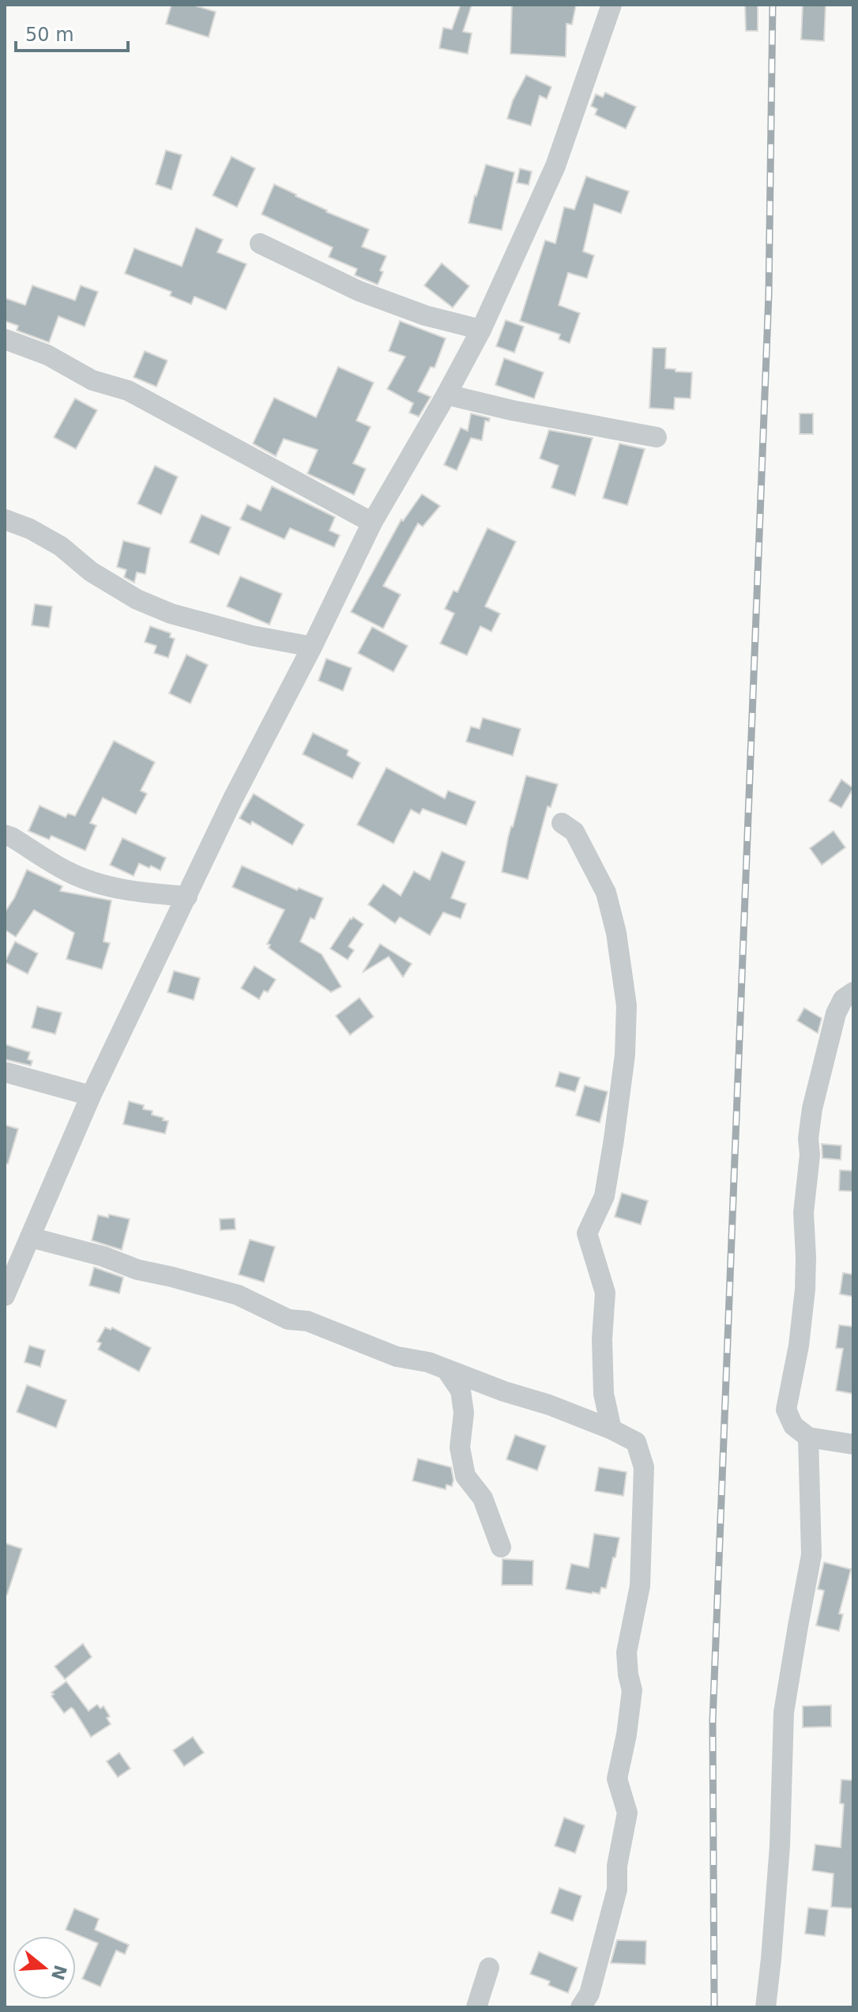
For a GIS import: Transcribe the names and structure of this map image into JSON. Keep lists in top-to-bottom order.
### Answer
{
  "scale_bar": "50 m",
  "north": "right"
}
